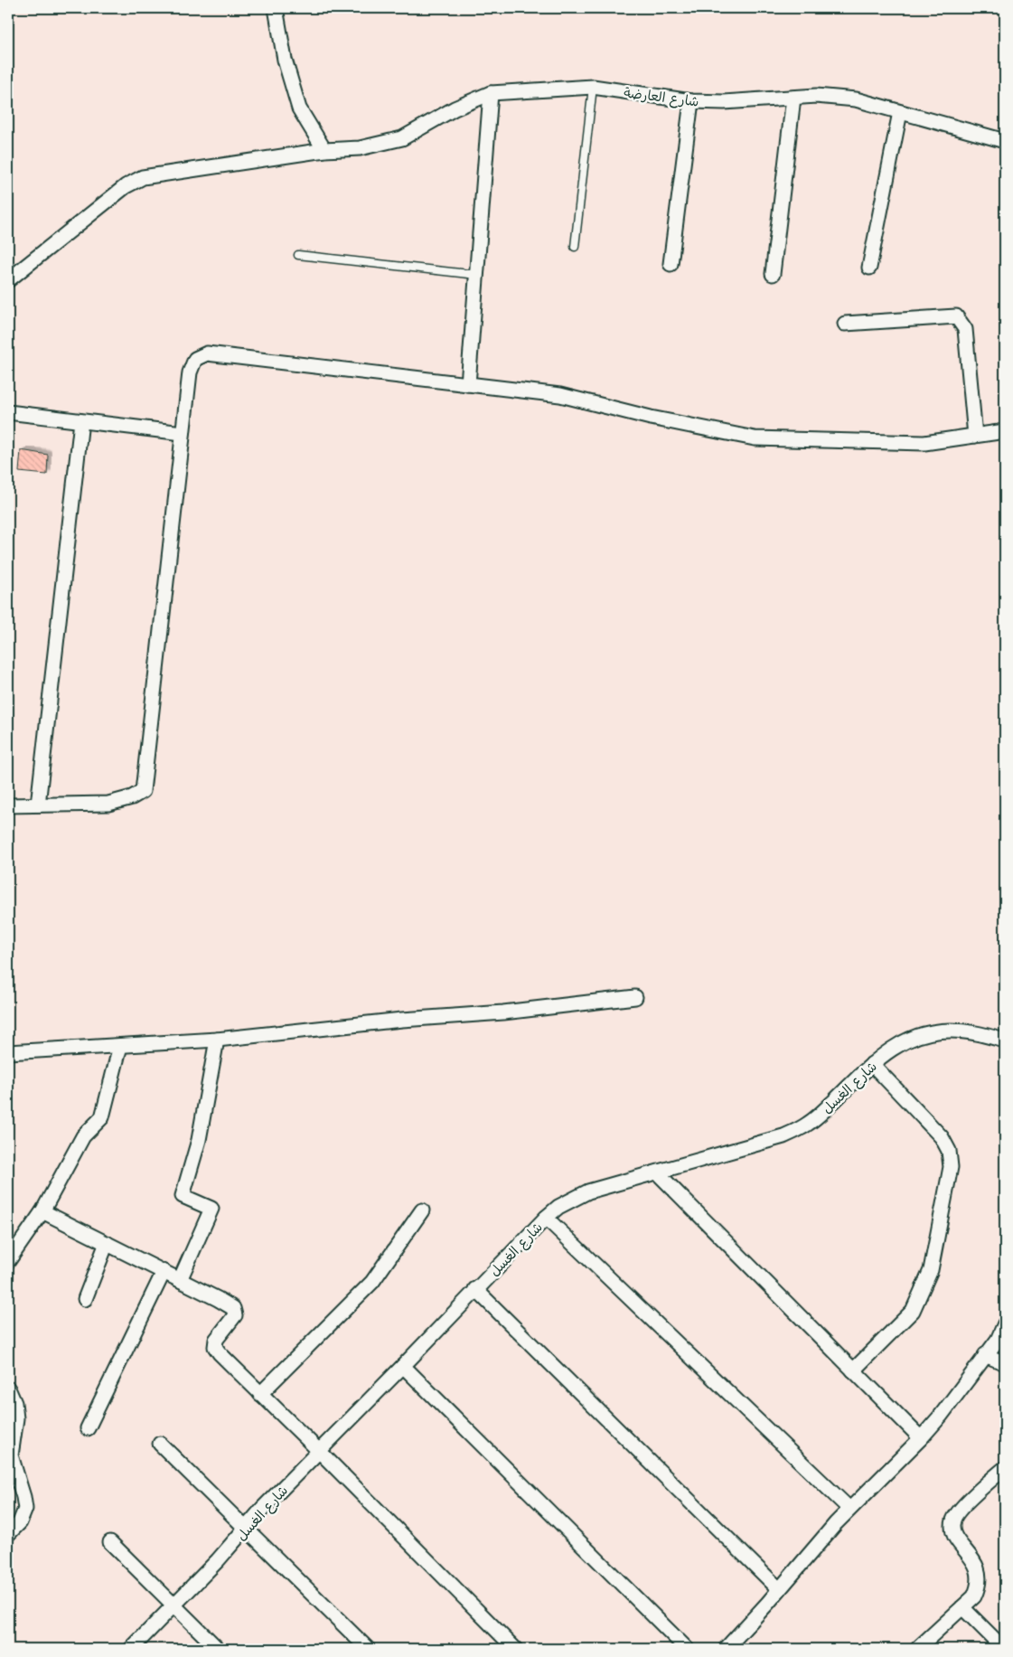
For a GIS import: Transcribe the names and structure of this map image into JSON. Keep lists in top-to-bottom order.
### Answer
{
  "streets": {
    "street": ["شارع العارضة", "شارع الغسل"]
  }
}
